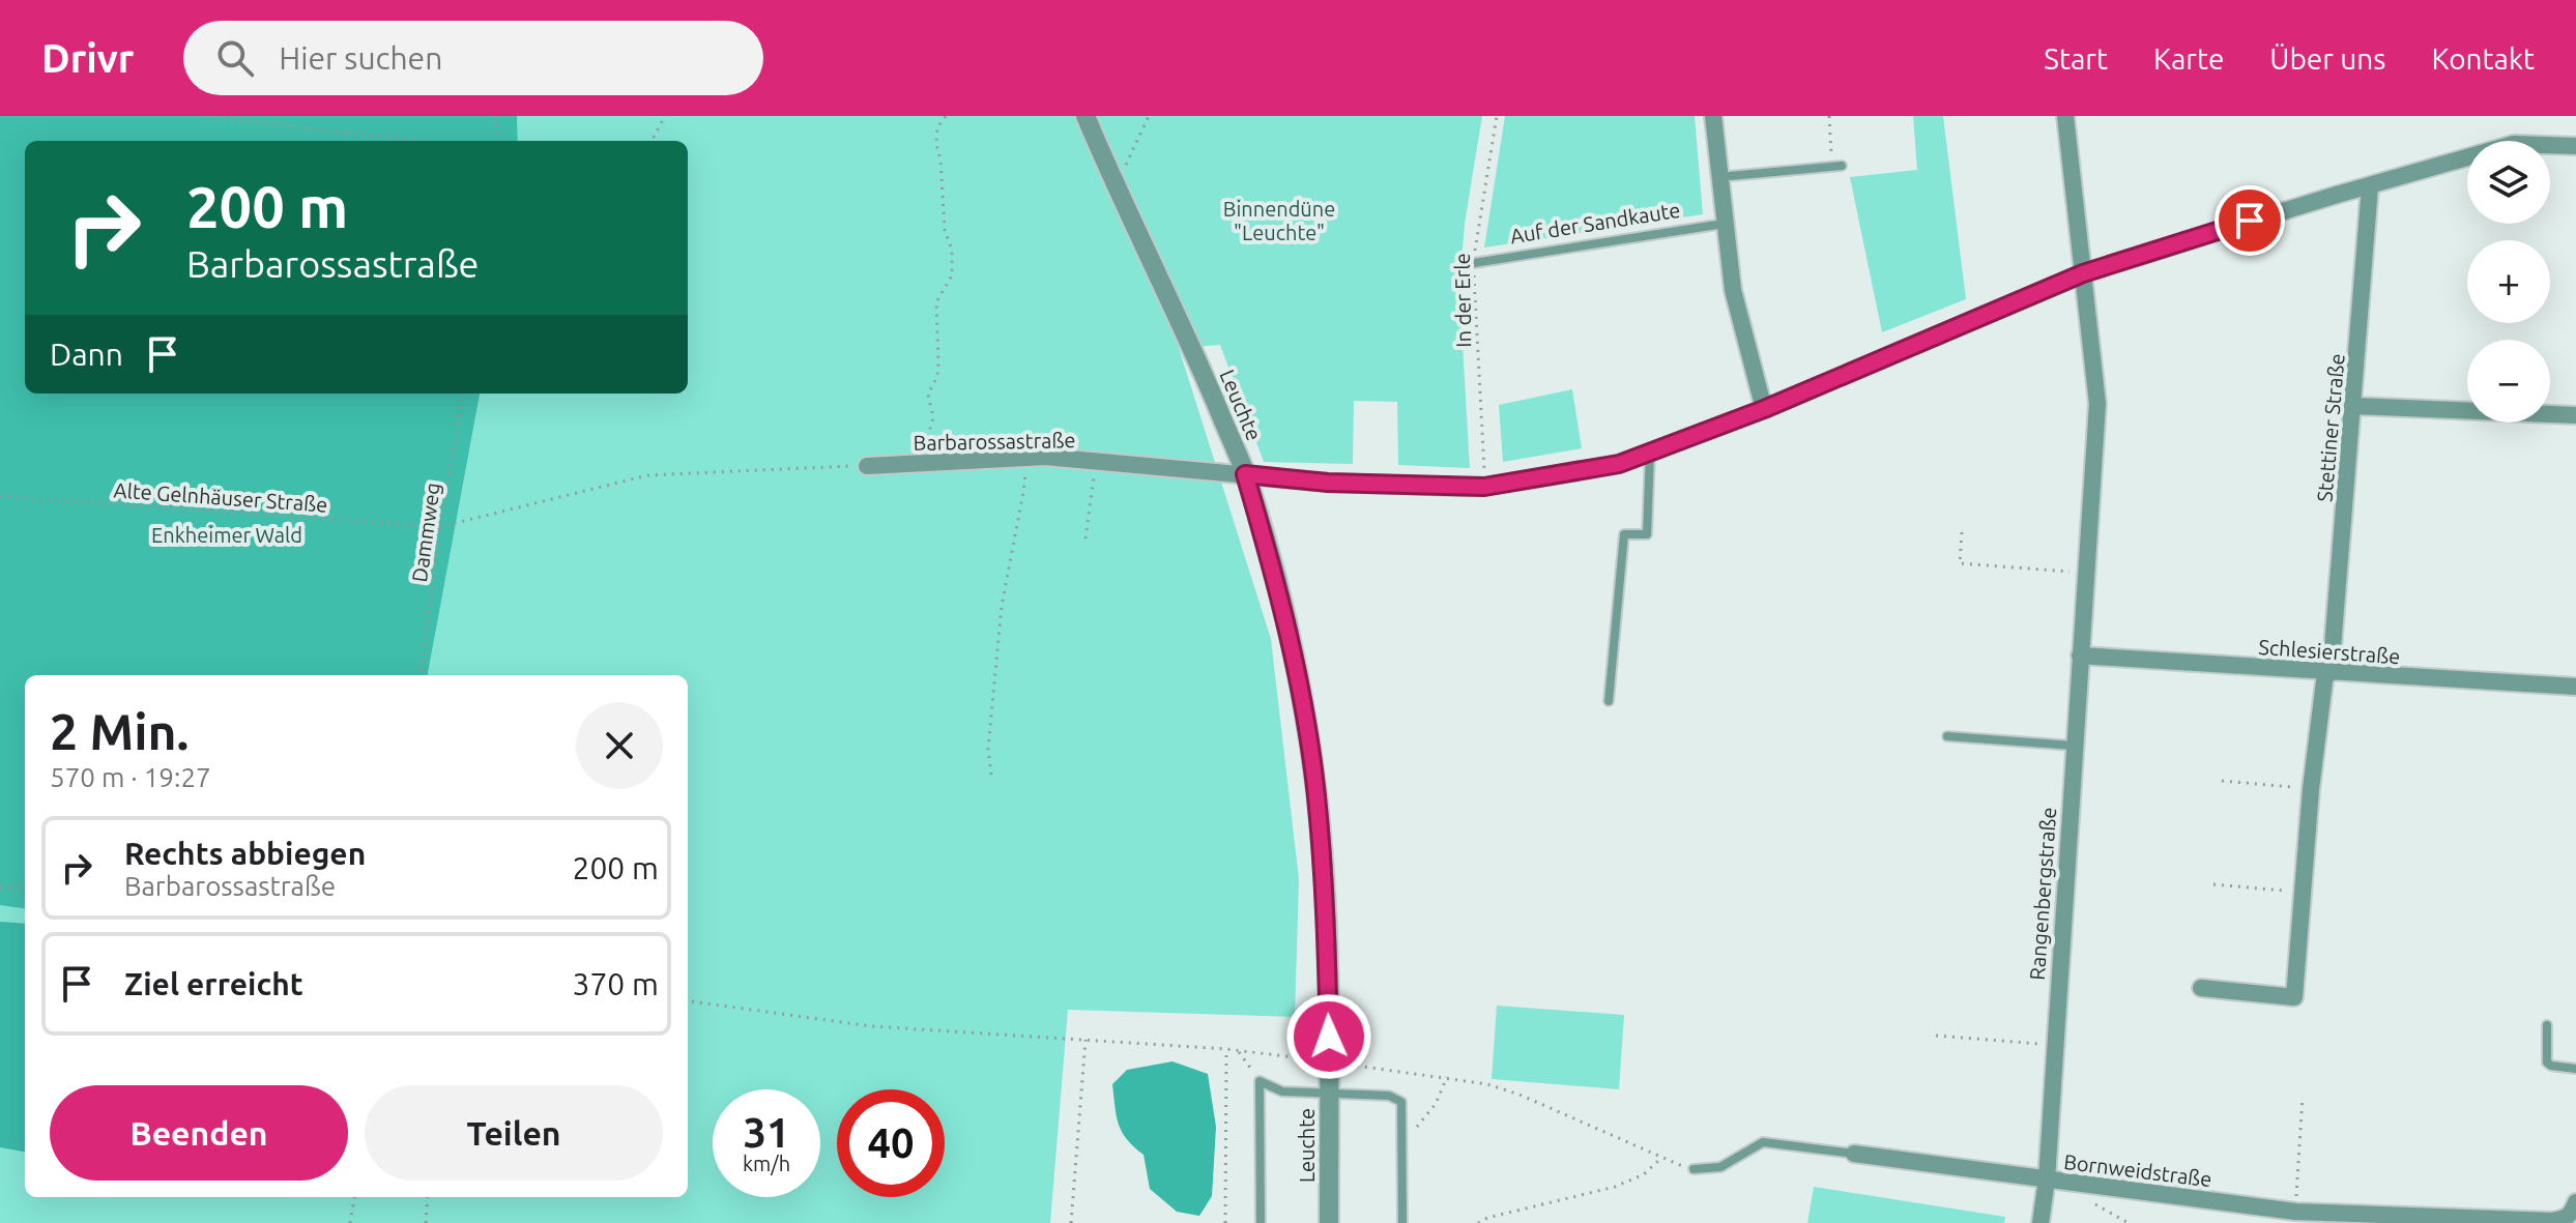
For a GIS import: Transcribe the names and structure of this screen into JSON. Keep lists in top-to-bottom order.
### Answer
{
  "streets": {
    "street": [
      "Leuchte",
      "Stettiner Straße",
      "Barbarossastraße",
      "Schlesierstraße",
      "Rangenbergstraße",
      "Bornweidstraße"
    ],
    "lane": ["Auf der Sandkaute"],
    "path": ["In der Erle", "Alte Gelnhäuser Straße", "Dammweg"]
  },
  "crossings": [
    ["Auf der Sandkaute", "In der Erle"],
    ["In der Erle", "Barbarossastraße"],
    ["Leuchte", "Barbarossastraße"],
    ["Stettiner Straße", "Barbarossastraße"],
    ["Stettiner Straße", "Schlesierstraße"],
    ["Barbarossastraße", "Rangenbergstraße"],
    ["Alte Gelnhäuser Straße", "Dammweg"],
    ["Schlesierstraße", "Rangenbergstraße"],
    ["Rangenbergstraße", "Bornweidstraße"]
  ],
  "parks": ["Binnendüne \"Leuchte\"", "Enkheimer Wald"],
  "page": {
    "header": "Drivr",
    "search": "Hier suchen",
    "nav": [
      "Start",
      "Karte",
      "Über uns",
      "Kontakt"
    ],
    "map_buttons": ["+", "−"],
    "turn": ["200 m", "Barbarossastraße"],
    "then": "Dann",
    "heading": ["2 Min.", "570 m · 19:27"],
    "list": [
      {
        "name": "Rechts abbiegen",
        "note": "Barbarossastraße",
        "value": "200 m"
      },
      {
        "name": "Ziel erreicht",
        "value": "370 m"
      }
    ],
    "buttons": ["Beenden", "Teilen"],
    "speed": "31 km/h",
    "limit": "40"
  }
}
